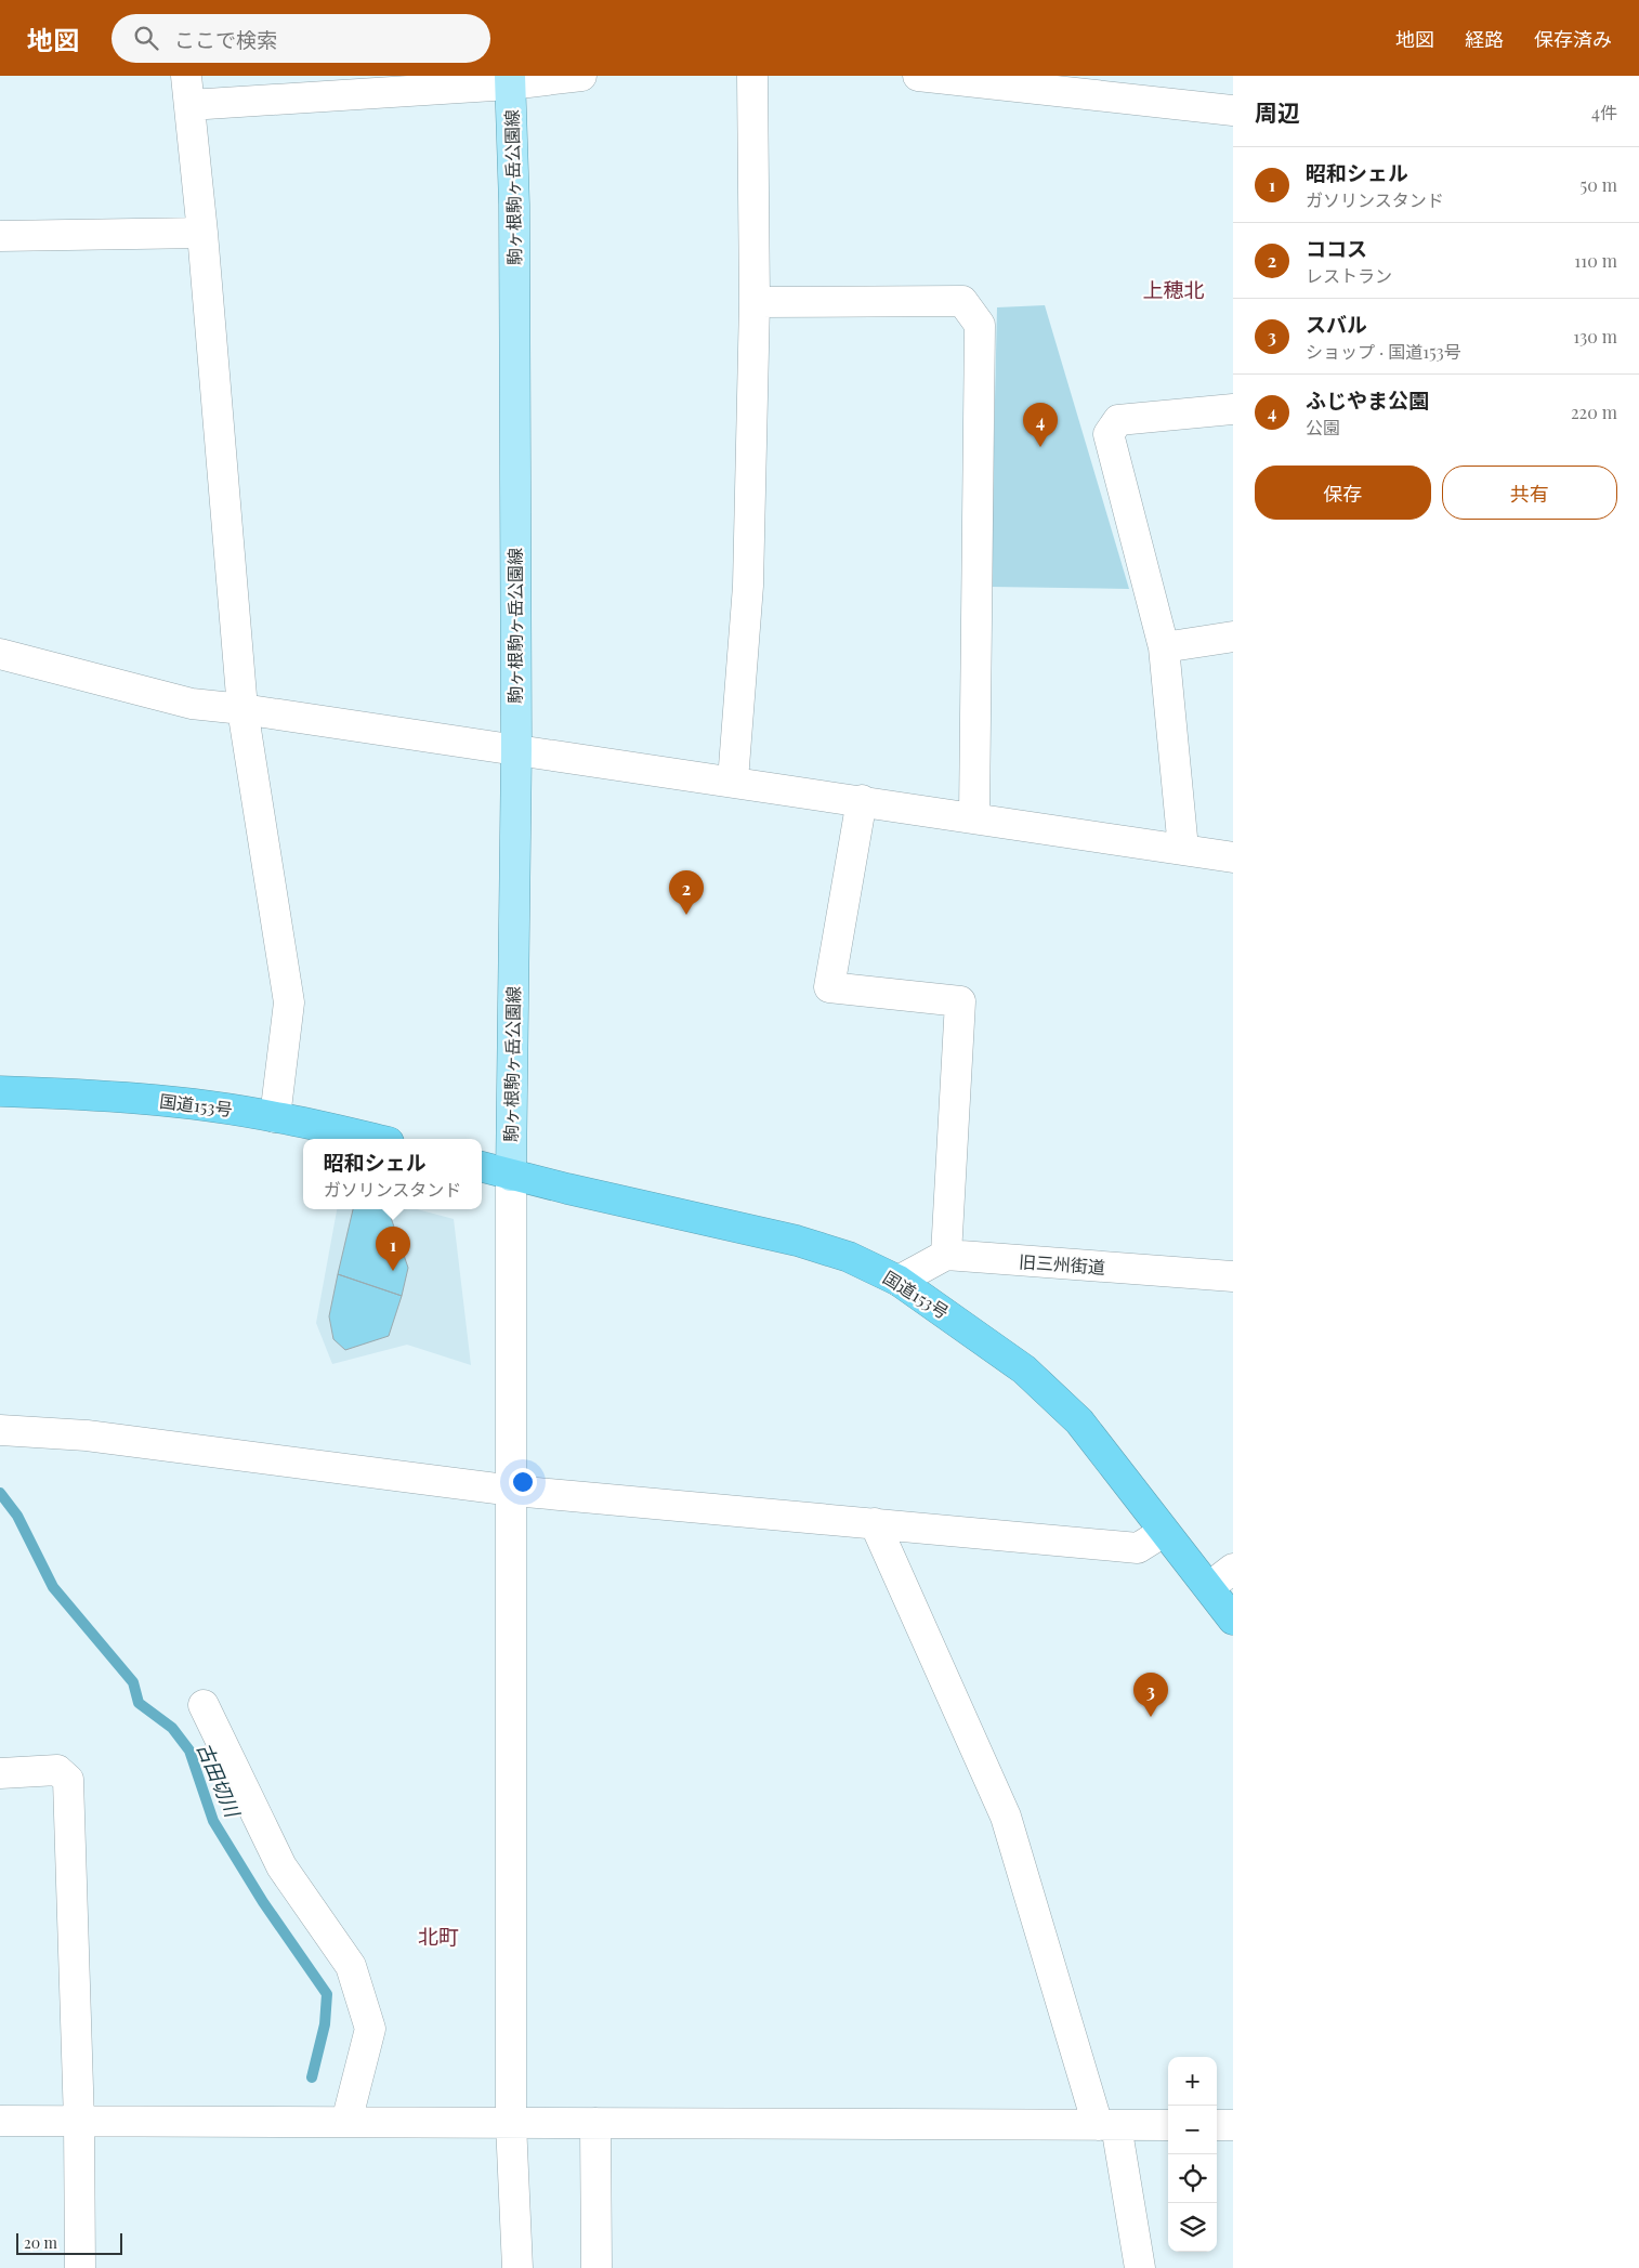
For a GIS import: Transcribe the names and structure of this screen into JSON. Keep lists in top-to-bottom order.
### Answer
{
  "streets": {
    "highway": ["国道153号"],
    "main road": ["駒ヶ根駒ヶ岳公園線"],
    "street": ["旧三州街道"]
  },
  "crossings": [
    ["駒ヶ根駒ヶ岳公園線", "国道153号"]
  ],
  "districts": ["上穂北", "北町"],
  "water": ["古田切川"],
  "scale_bar": "20 m",
  "page": {
    "header": "地図",
    "search": "ここで検索",
    "nav": ["地図", "経路", "保存済み"],
    "heading": ["周辺", "4件"],
    "list": [
      {
        "mark": "1",
        "name": "昭和シェル",
        "note": "ガソリンスタンド",
        "value": "50 m"
      },
      {
        "mark": "2",
        "name": "ココス",
        "note": "レストラン",
        "value": "110 m"
      },
      {
        "mark": "3",
        "name": "スバル",
        "note": "ショップ · 国道153号",
        "value": "130 m"
      },
      {
        "mark": "4",
        "name": "ふじやま公園",
        "note": "公園",
        "value": "220 m"
      }
    ],
    "pins": [
      "4",
      "2",
      "1",
      "3"
    ],
    "buttons": ["保存", "共有"],
    "popup": ["昭和シェル", "ガソリンスタンド"],
    "map_buttons": ["+", "−"],
    "scale": "20 m"
  }
}
